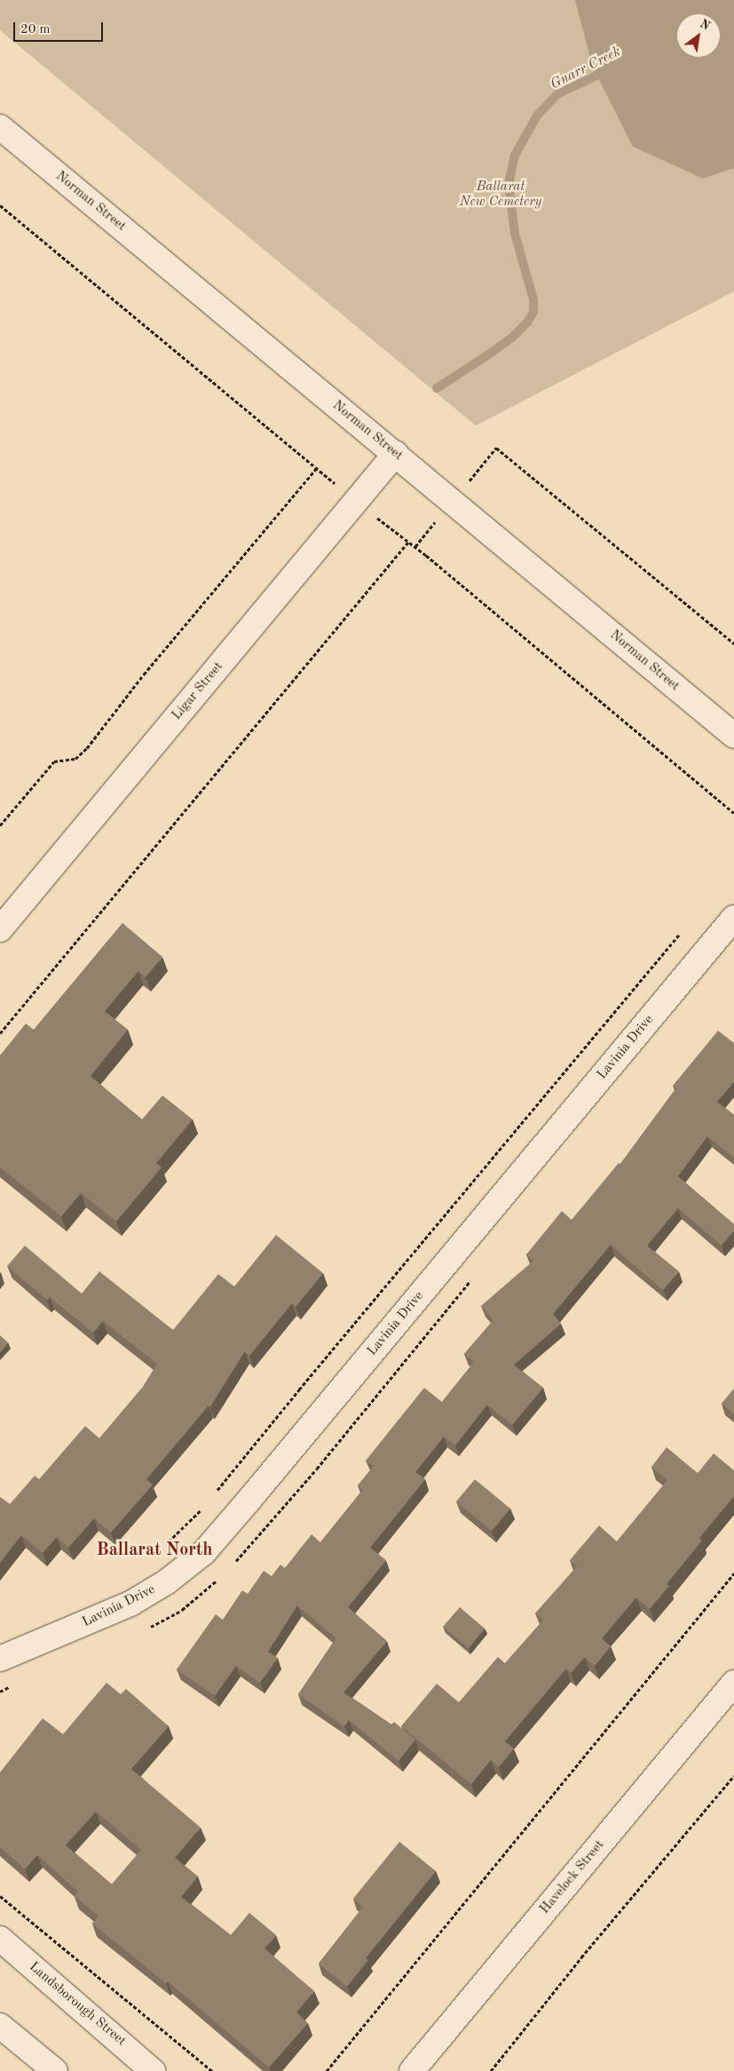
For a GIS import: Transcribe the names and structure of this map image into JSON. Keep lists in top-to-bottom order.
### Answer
{
  "streets": {
    "street": [
      "Norman Street",
      "Ligar Street",
      "Lavinia Drive",
      "Havelock Street",
      "Landsborough Street"
    ]
  },
  "crossings": [
    ["Norman Street", "Ligar Street"]
  ],
  "districts": ["Ballarat North"],
  "water": ["Gnarr Creek"],
  "parks": ["Ballarat New Cemetery"],
  "scale_bar": "20 m",
  "north": "top right"
}
